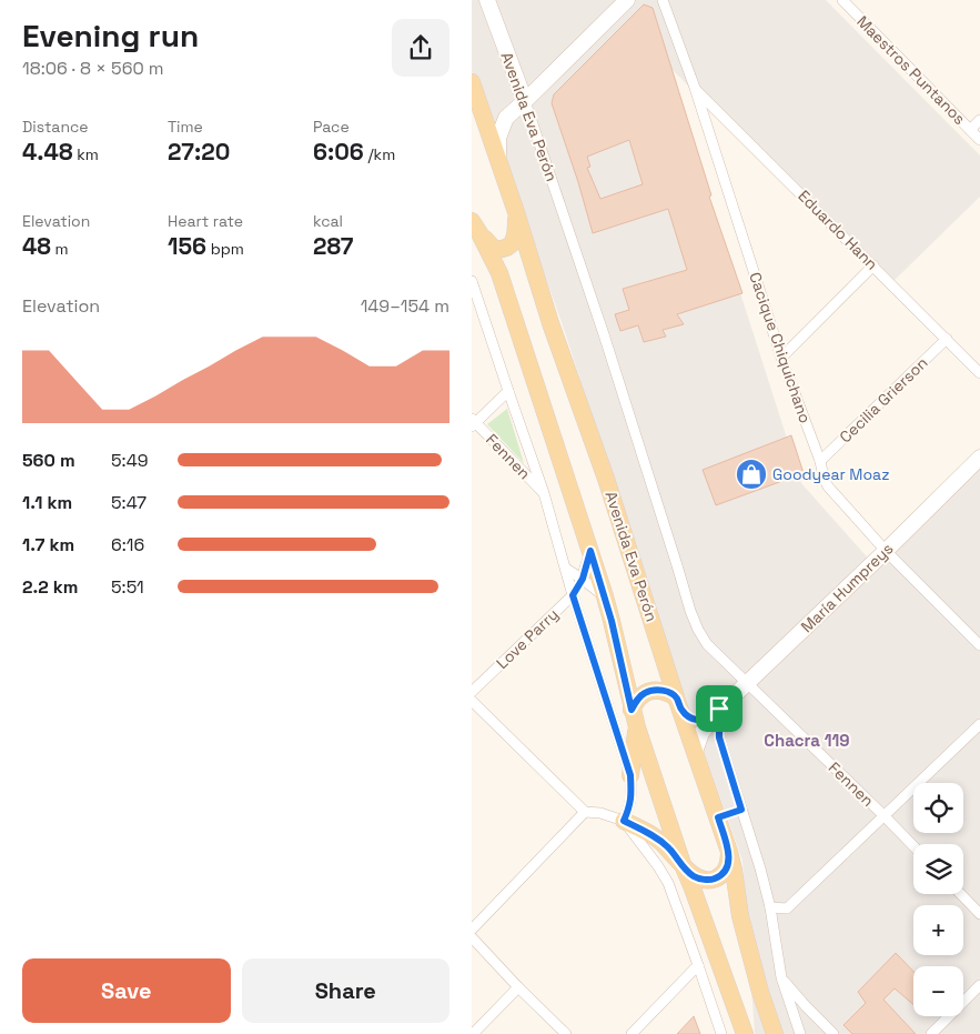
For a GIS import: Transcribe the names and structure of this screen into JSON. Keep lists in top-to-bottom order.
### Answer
{
  "streets": {
    "main road": ["Avenida Eva Perón"],
    "street": [
      "Maestros Puntanos",
      "Eduardo Hann",
      "Cacique Chiquichano",
      "Cecilia Grierson",
      "Fennen",
      "María Humpreys",
      "Love Parry"
    ]
  },
  "crossings": [
    ["Avenida Eva Perón", "Fennen"],
    ["Avenida Eva Perón", "María Humpreys"],
    ["Eduardo Hann", "Cacique Chiquichano"],
    ["Eduardo Hann", "Cecilia Grierson"],
    ["Cacique Chiquichano", "Cecilia Grierson"],
    ["Cacique Chiquichano", "María Humpreys"],
    ["Fennen", "María Humpreys"]
  ],
  "districts": ["Chacra 119"],
  "places": {
    "shop": ["Goodyear Moaz"]
  },
  "page": {
    "heading": ["Evening run", "18:06 · 8 × 560 m"],
    "stats": [
      ["Distance", "4.48 km"],
      ["Time", "27:20"],
      ["Pace", "6:06 /km"],
      ["Elevation", "48 m"],
      ["Heart rate", "156 bpm"],
      ["kcal", "287"]
    ],
    "chart": ["Elevation", "149–154 m"],
    "list": [
      {
        "name": "560 m",
        "note": "5:49"
      },
      {
        "name": "1.1 km",
        "note": "5:47"
      },
      {
        "name": "1.7 km",
        "note": "6:16"
      },
      {
        "name": "2.2 km",
        "note": "5:51"
      }
    ],
    "map_buttons": ["+", "−"],
    "buttons": ["Save", "Share"]
  }
}
